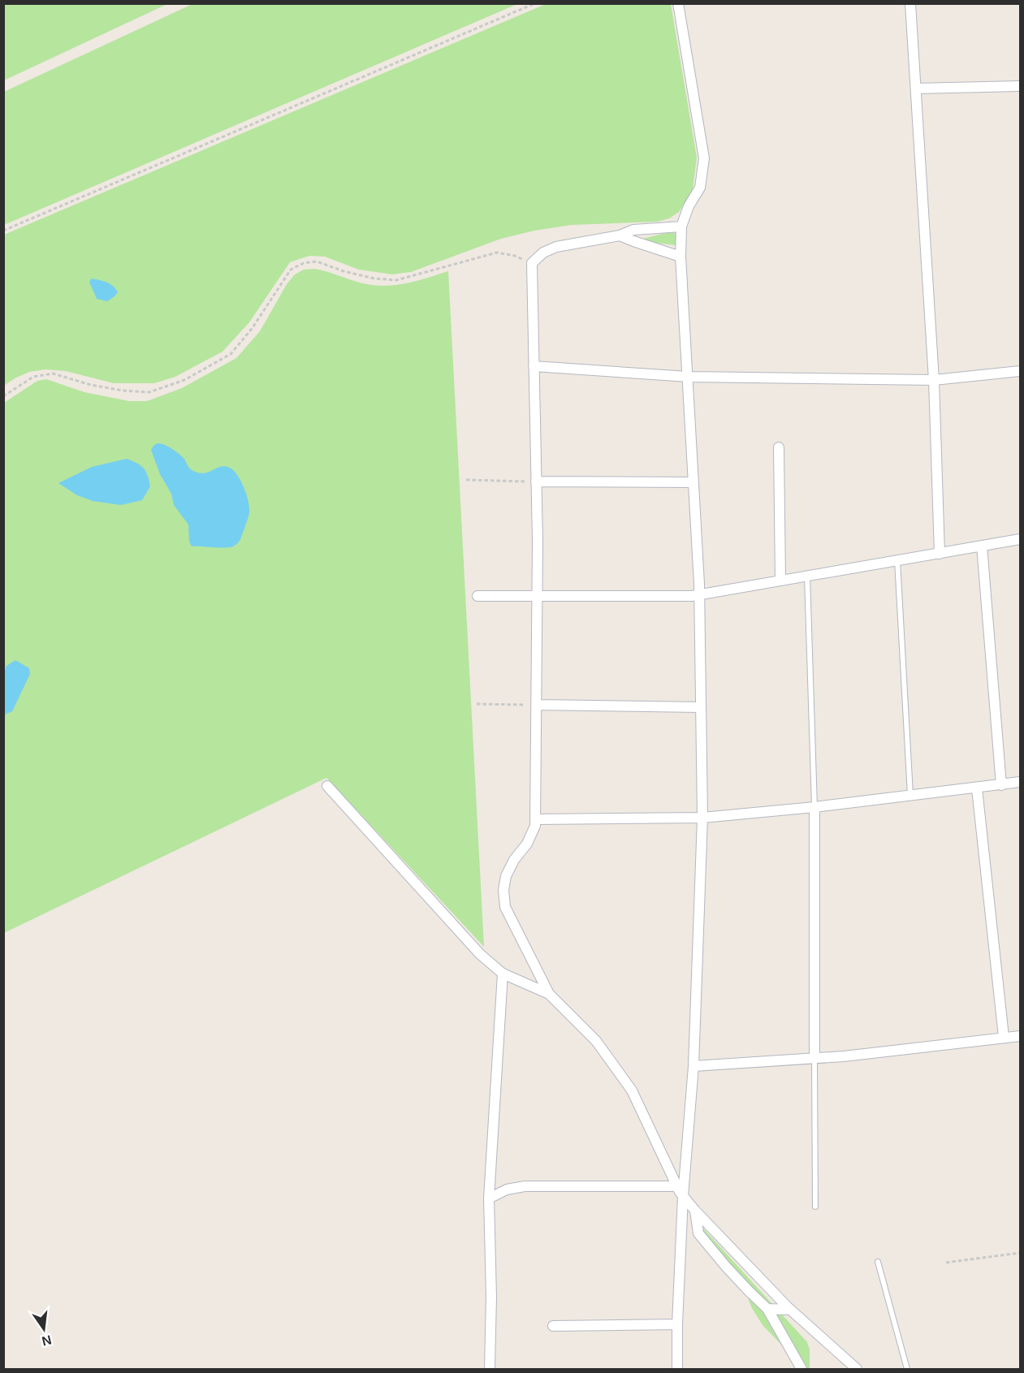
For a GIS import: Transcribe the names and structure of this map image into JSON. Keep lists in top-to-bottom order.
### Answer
{
  "north": "bottom"
}
